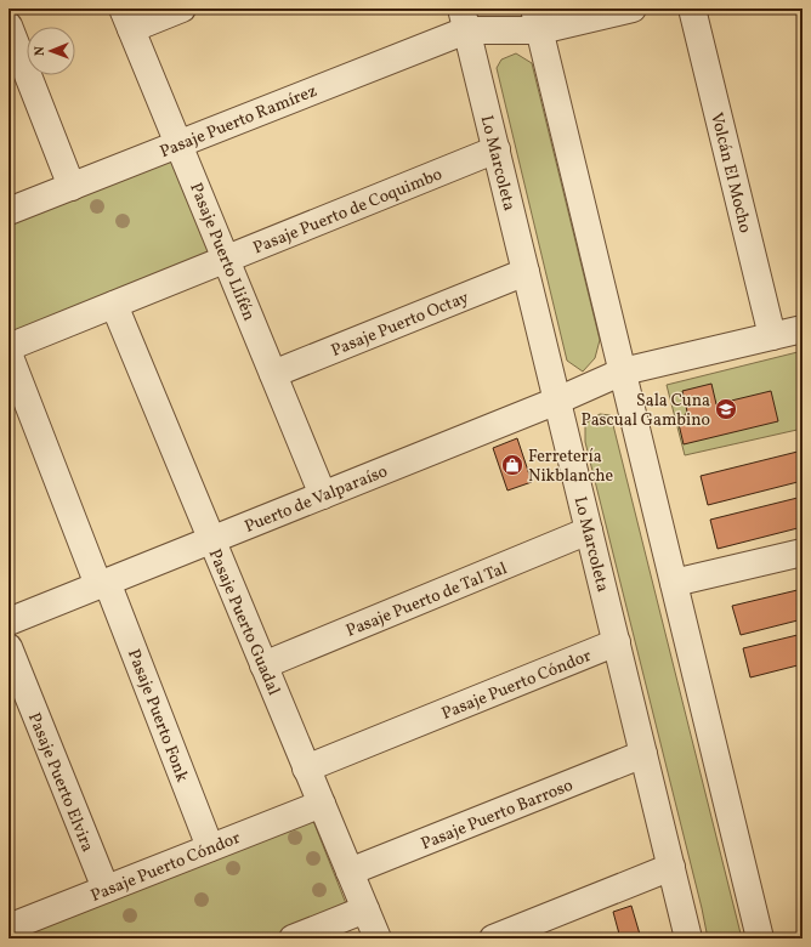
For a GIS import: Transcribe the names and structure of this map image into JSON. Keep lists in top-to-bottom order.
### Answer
{
  "streets": {
    "street": [
      "Pasaje Puerto Ramírez",
      "Lo Marcoleta",
      "Volcán El Mocho",
      "Pasaje Puerto de Coquimbo",
      "Pasaje Puerto Llifén",
      "Pasaje Puerto Octay",
      "Puerto de Valparaíso",
      "Pasaje Puerto de Tal Tal",
      "Pasaje Puerto Guadal",
      "Pasaje Puerto Cóndor",
      "Pasaje Puerto Fonk",
      "Pasaje Puerto Elvira",
      "Pasaje Puerto Barroso"
    ]
  },
  "crossings": [
    ["Pasaje Puerto Ramírez", "Lo Marcoleta"],
    ["Pasaje Puerto Ramírez", "Pasaje Puerto Llifén"],
    ["Lo Marcoleta", "Pasaje Puerto de Coquimbo"],
    ["Lo Marcoleta", "Pasaje Puerto Octay"],
    ["Lo Marcoleta", "Puerto de Valparaíso"],
    ["Lo Marcoleta", "Pasaje Puerto de Tal Tal"],
    ["Lo Marcoleta", "Pasaje Puerto Cóndor"],
    ["Lo Marcoleta", "Pasaje Puerto Barroso"],
    ["Volcán El Mocho", "Puerto de Valparaíso"],
    ["Pasaje Puerto de Coquimbo", "Pasaje Puerto Llifén"],
    ["Pasaje Puerto de Coquimbo", "Pasaje Puerto Guadal"],
    ["Pasaje Puerto Llifén", "Pasaje Puerto Octay"],
    ["Pasaje Puerto Llifén", "Puerto de Valparaíso"],
    ["Puerto de Valparaíso", "Pasaje Puerto Guadal"],
    ["Puerto de Valparaíso", "Pasaje Puerto Fonk"],
    ["Pasaje Puerto de Tal Tal", "Pasaje Puerto Guadal"],
    ["Pasaje Puerto Guadal", "Pasaje Puerto Cóndor"],
    ["Pasaje Puerto Guadal", "Pasaje Puerto Barroso"],
    ["Pasaje Puerto Cóndor", "Pasaje Puerto Fonk"],
    ["Pasaje Puerto Cóndor", "Pasaje Puerto Elvira"]
  ],
  "places": {
    "school or university": ["Sala Cuna Pascual Gambino"],
    "shop": ["Ferretería Nikblanche"]
  },
  "north": "left"
}
